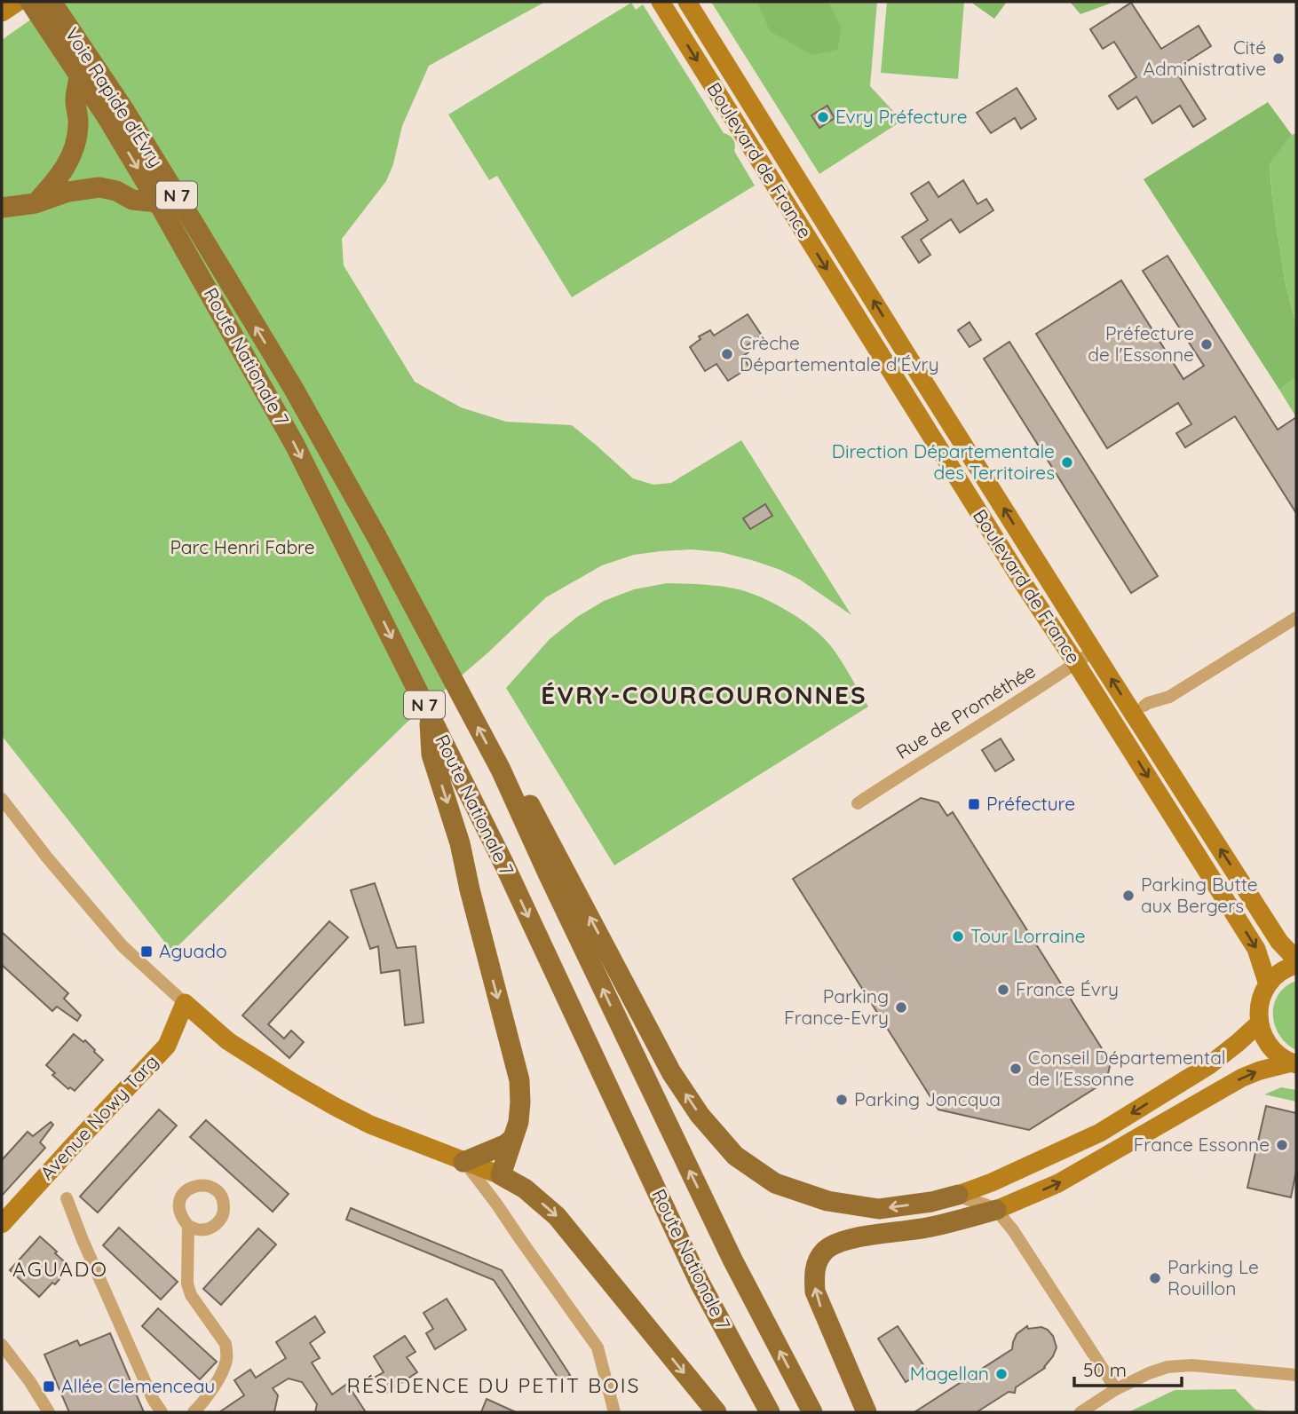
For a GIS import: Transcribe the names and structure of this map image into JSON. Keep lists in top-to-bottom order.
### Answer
{
  "streets": {
    "main road": [
      "Voie Rapide d'Évry",
      "Boulevard de France",
      "N 7",
      "Route Nationale 7",
      "Avenue Nowy Targ"
    ],
    "street": ["Rue de Prométhée"]
  },
  "crossings": [
    ["Voie Rapide d'Évry", "Route Nationale 7"],
    ["Boulevard de France", "Rue de Prométhée"]
  ],
  "one_way": ["Voie Rapide d'Évry"],
  "districts": ["ÉVRY-COURCOURONNES", "AGUADO", "RÉSIDENCE DU PETIT BOIS"],
  "parks": ["Parc Henri Fabre"],
  "places": {
    "other": [
      "Cité Administrative",
      "Evry Préfecture",
      "Préfecture de l'Essonne",
      "Crèche Départementale d'Évry",
      "Direction Départementale des Territoires",
      "Parking Butte aux Bergers",
      "Tour Lorraine",
      "France Évry",
      "Parking France-Evry",
      "Conseil Départemental de l'Essonne",
      "Parking Joncqua",
      "France Essonne",
      "Parking Le Rouillon",
      "Magellan"
    ],
    "transit": ["Préfecture", "Aguado", "Allée Clemenceau"]
  },
  "scale_bar": "50 m"
}
